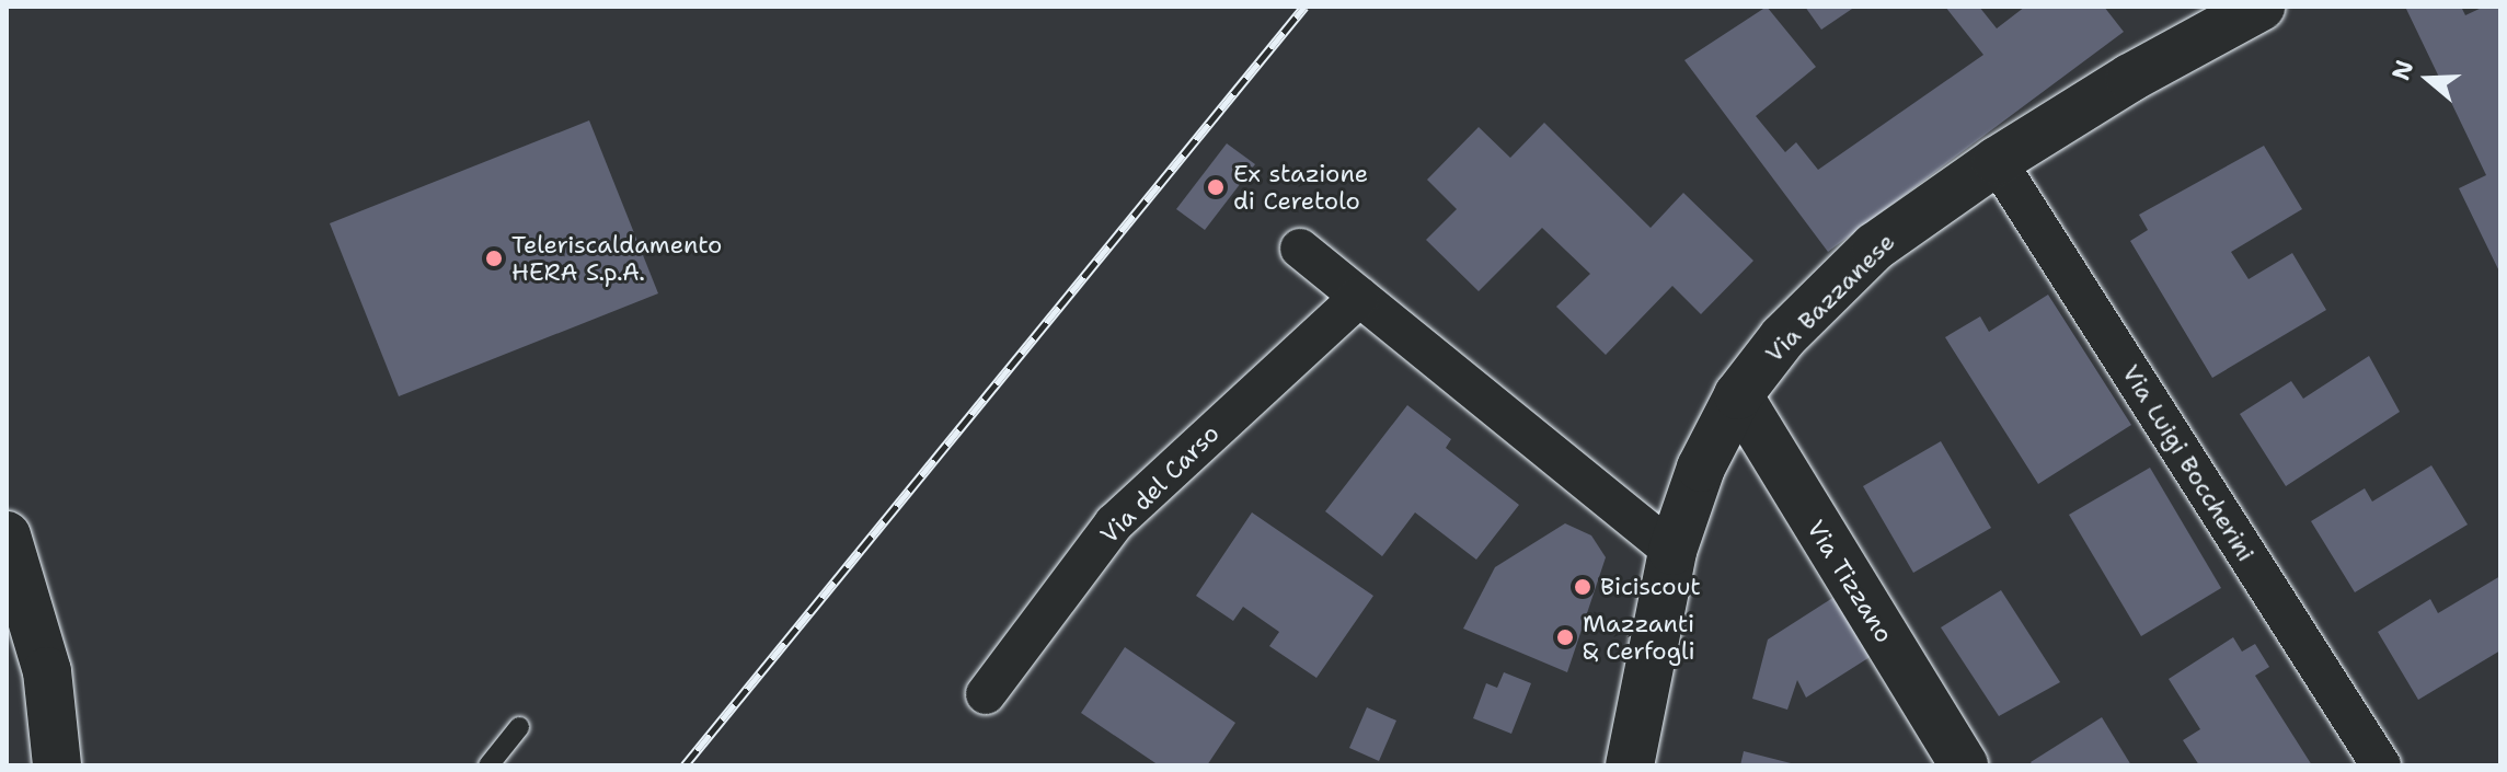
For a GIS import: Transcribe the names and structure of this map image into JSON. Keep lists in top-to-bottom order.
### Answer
{
  "streets": {
    "main road": ["Via Bazzanese", "Via Tizzano"],
    "street": ["Via Luigi Boccherini", "Via del Carso"]
  },
  "crossings": [
    ["Via Bazzanese", "Via Luigi Boccherini"],
    ["Via Bazzanese", "Via Tizzano"]
  ],
  "places": [
    "Ex stazione di Ceretolo",
    "Teleriscaldamento HERA S.p.A.",
    "Biciscout",
    "Mazzanti & Cerfogli"
  ],
  "north": "left"
}
